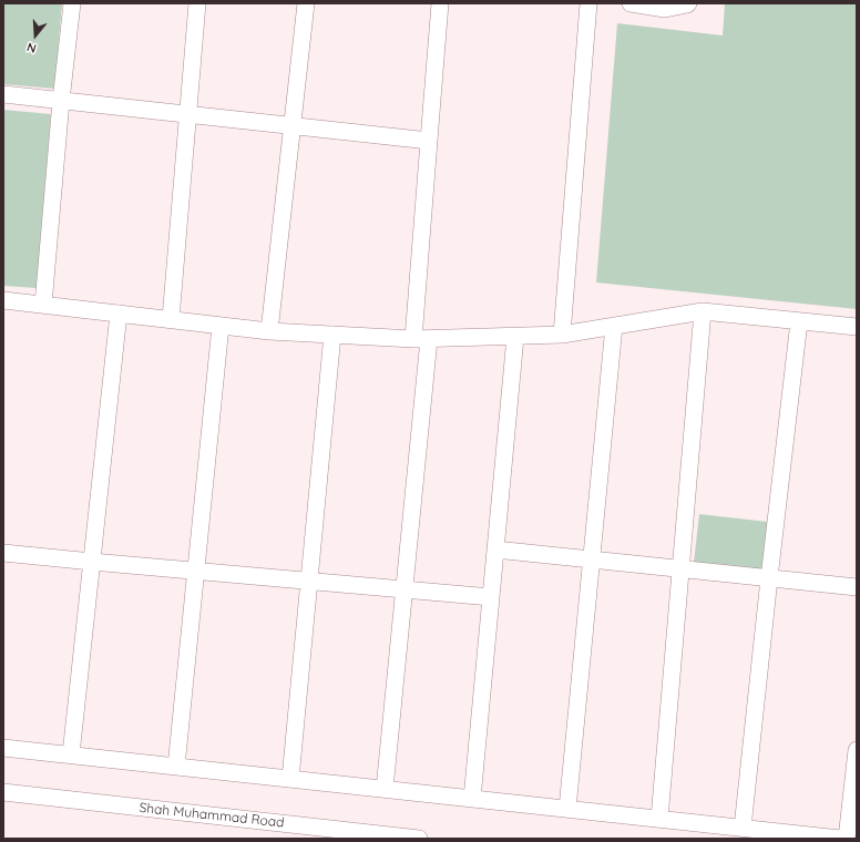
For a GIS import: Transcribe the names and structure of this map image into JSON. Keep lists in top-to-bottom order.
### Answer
{
  "streets": {
    "street": ["Shah Muhammad Road"]
  },
  "north": "bottom"
}
